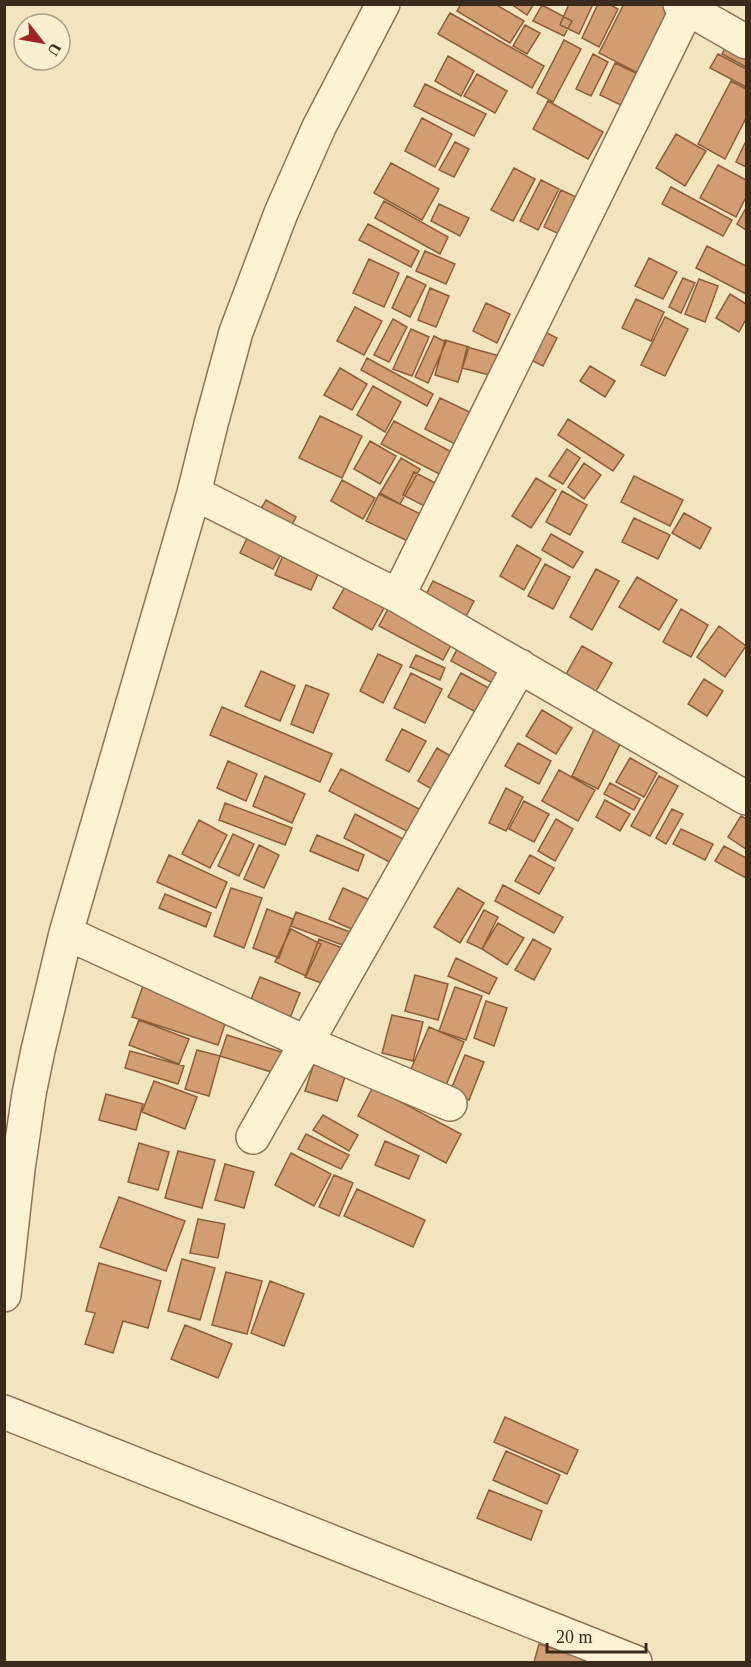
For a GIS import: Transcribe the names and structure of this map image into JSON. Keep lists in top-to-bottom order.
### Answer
{
  "scale_bar": "20 m",
  "north": "bottom right"
}
